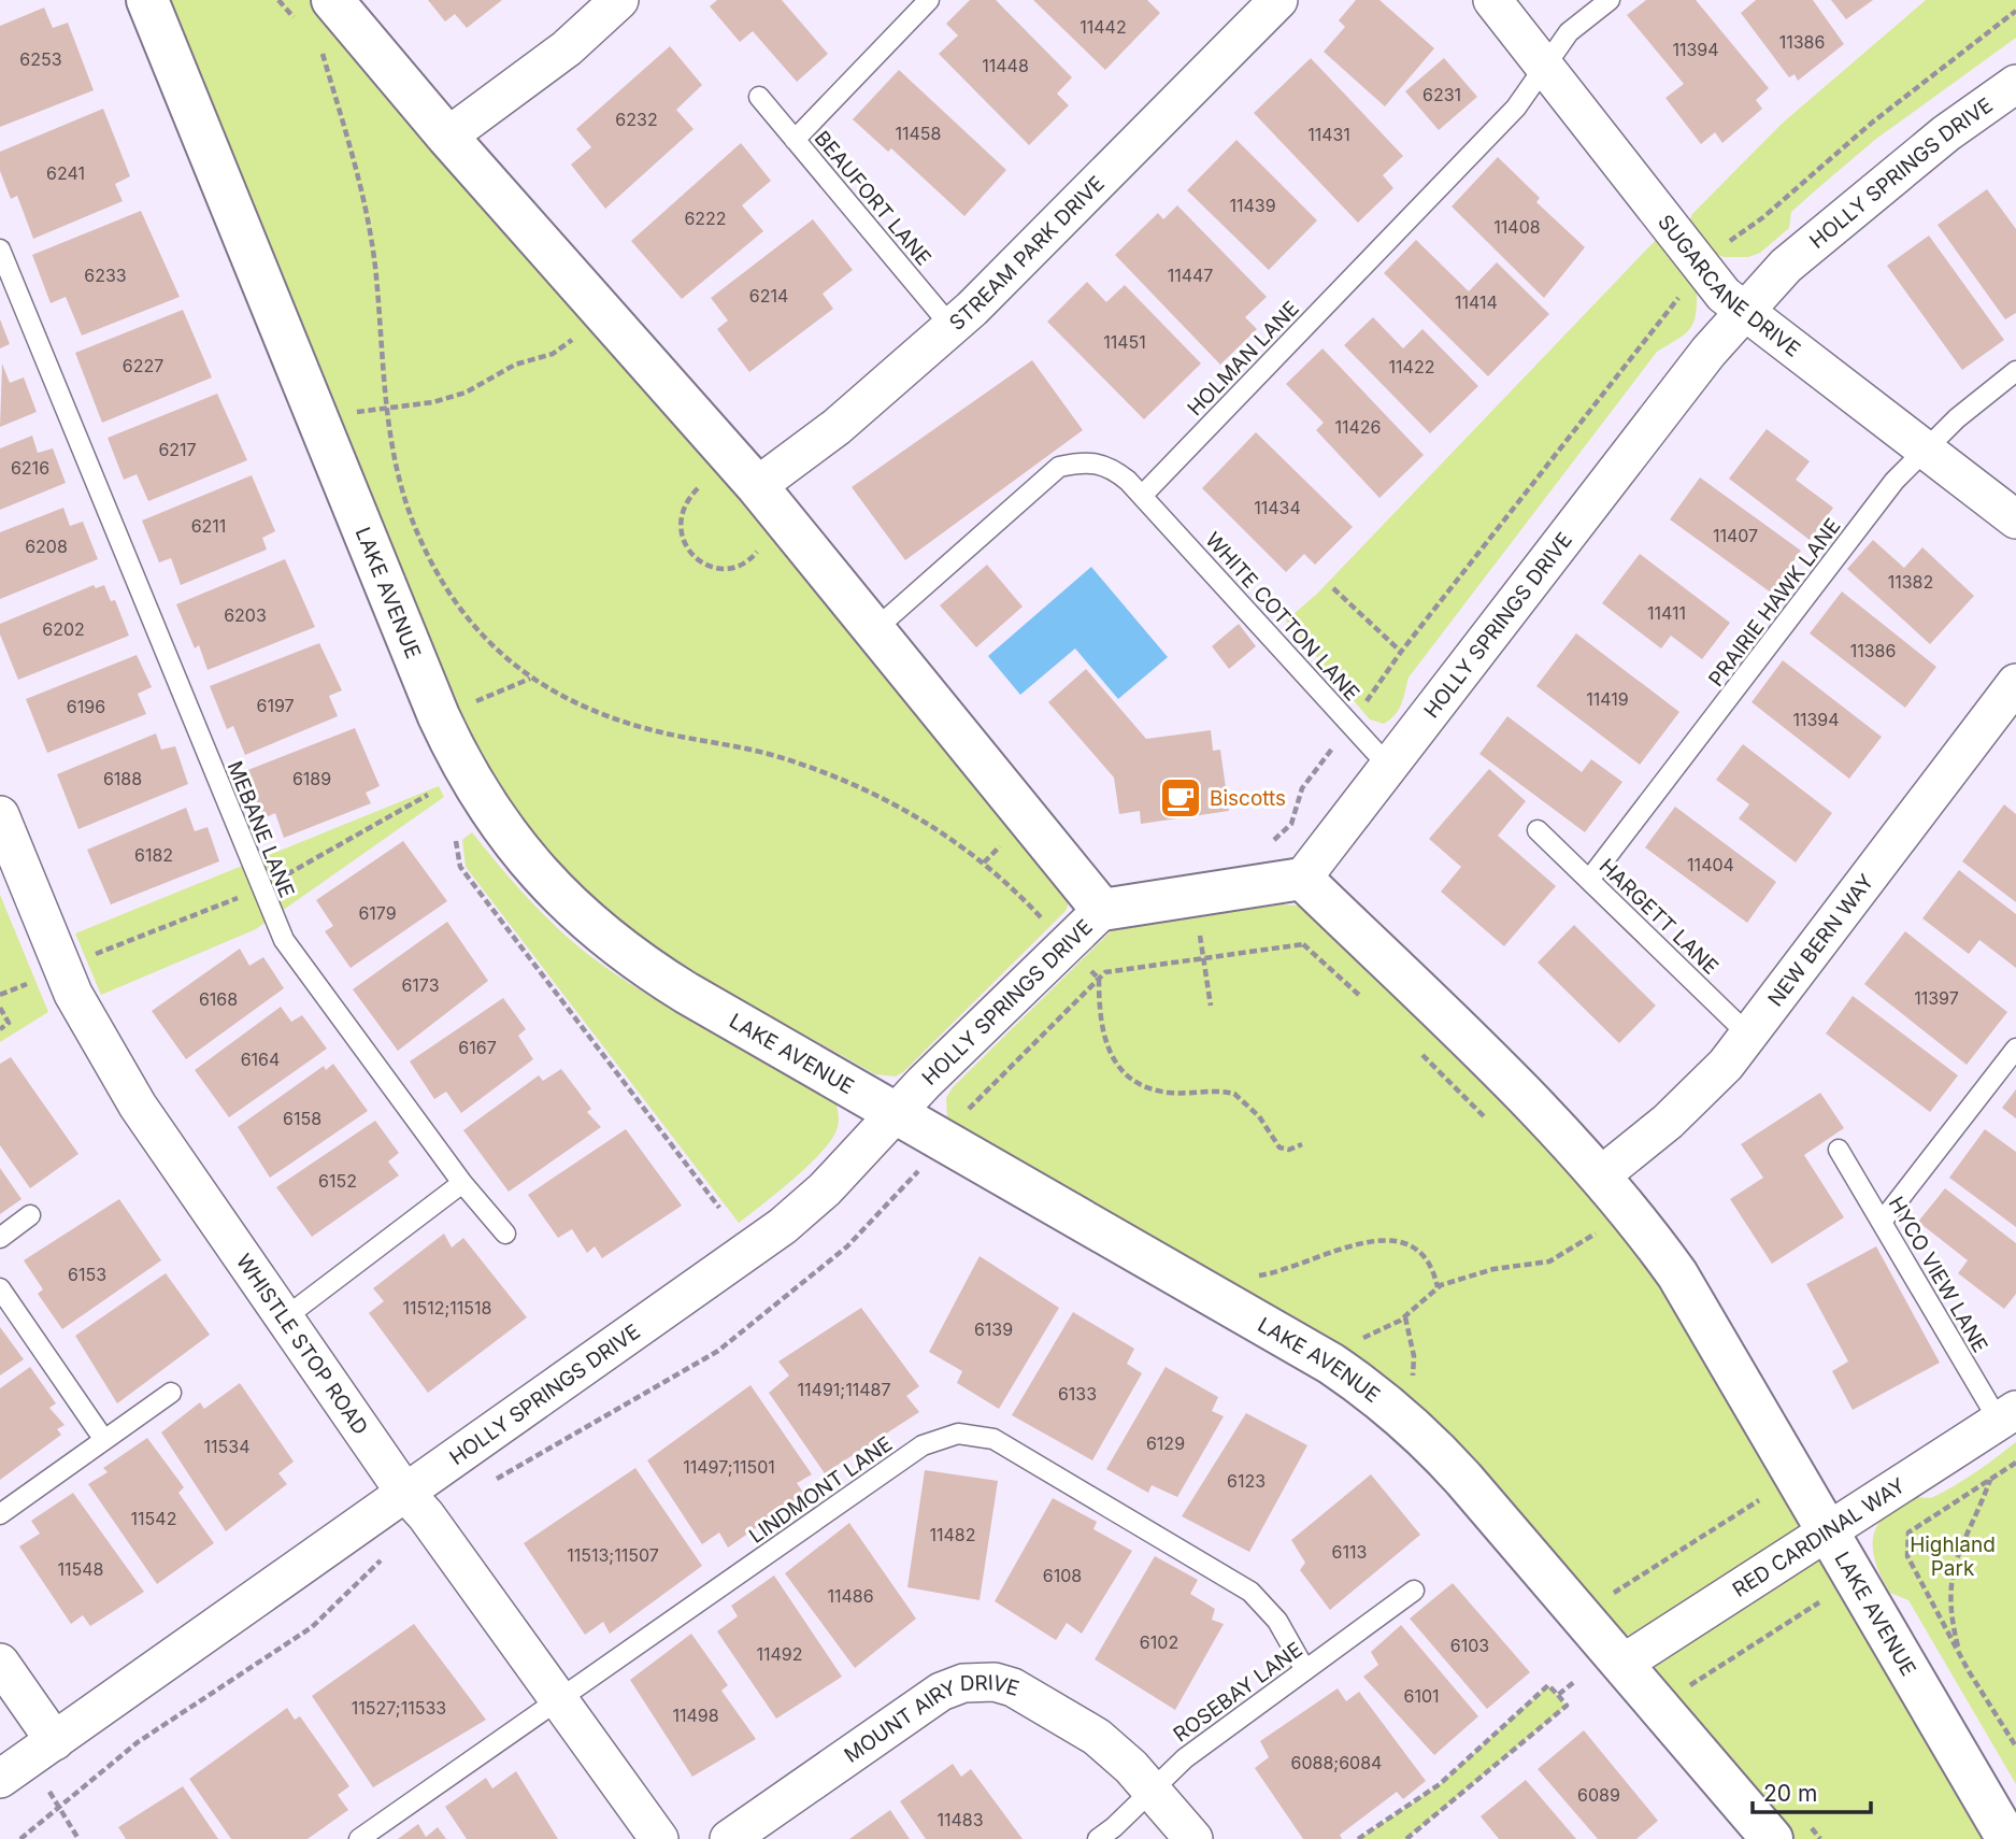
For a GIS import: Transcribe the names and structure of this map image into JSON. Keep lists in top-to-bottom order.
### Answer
{
  "streets": {
    "street": [
      "HOLLY SPRINGS DRIVE",
      "STREAM PARK DRIVE",
      "SUGARCANE DRIVE",
      "LAKE AVENUE",
      "NEW BERN WAY",
      "WHISTLE STOP ROAD",
      "RED CARDINAL WAY",
      "MOUNT AIRY DRIVE"
    ],
    "lane": [
      "BEAUFORT LANE",
      "HOLMAN LANE",
      "PRAIRIE HAWK LANE",
      "WHITE COTTON LANE",
      "MEBANE LANE",
      "HARGETT LANE",
      "HYCO VIEW LANE",
      "LINDMONT LANE",
      "ROSEBAY LANE"
    ]
  },
  "crossings": [
    ["HOLLY SPRINGS DRIVE", "SUGARCANE DRIVE"],
    ["HOLLY SPRINGS DRIVE", "LAKE AVENUE"],
    ["HOLLY SPRINGS DRIVE", "WHITE COTTON LANE"],
    ["HOLLY SPRINGS DRIVE", "WHISTLE STOP ROAD"],
    ["BEAUFORT LANE", "STREAM PARK DRIVE"],
    ["SUGARCANE DRIVE", "HOLMAN LANE"],
    ["SUGARCANE DRIVE", "PRAIRIE HAWK LANE"],
    ["HOLMAN LANE", "WHITE COTTON LANE"],
    ["LAKE AVENUE", "NEW BERN WAY"],
    ["LAKE AVENUE", "RED CARDINAL WAY"],
    ["PRAIRIE HAWK LANE", "HARGETT LANE"],
    ["HARGETT LANE", "NEW BERN WAY"],
    ["HYCO VIEW LANE", "RED CARDINAL WAY"],
    ["WHISTLE STOP ROAD", "LINDMONT LANE"],
    ["LINDMONT LANE", "ROSEBAY LANE"],
    ["ROSEBAY LANE", "MOUNT AIRY DRIVE"]
  ],
  "parks": ["Highland Park"],
  "places": {
    "cafe": ["Biscotts"]
  },
  "house_numbers": [
    "11442",
    "11386",
    "11394",
    "6253",
    "11448",
    "6231",
    "6232",
    "11458",
    "11431",
    "6241",
    "11439",
    "6222",
    "11408",
    "6233",
    "11447",
    "6214",
    "11414",
    "11451",
    "6227",
    "11422",
    "11426",
    "6217",
    "6216",
    "11434",
    "6211",
    "11407",
    "6208",
    "11382",
    "11411",
    "6203",
    "6202",
    "11386",
    "11419",
    "6197",
    "6196",
    "11394",
    "6188",
    "6189",
    "6182",
    "11404",
    "6179",
    "6173",
    "11397",
    "6168",
    "6167",
    "6164",
    "6158",
    "6152",
    "6153",
    "11512;11518",
    "6139",
    "11491;11487",
    "6133",
    "6129",
    "11534",
    "11497;11501",
    "6123",
    "11542",
    "11482",
    "6113",
    "11513;11507",
    "11548",
    "6108",
    "11486",
    "6102",
    "6103",
    "11492",
    "6101",
    "11527;11533",
    "11498",
    "6088;6084",
    "6089",
    "11483"
  ],
  "scale_bar": "20 m"
}
